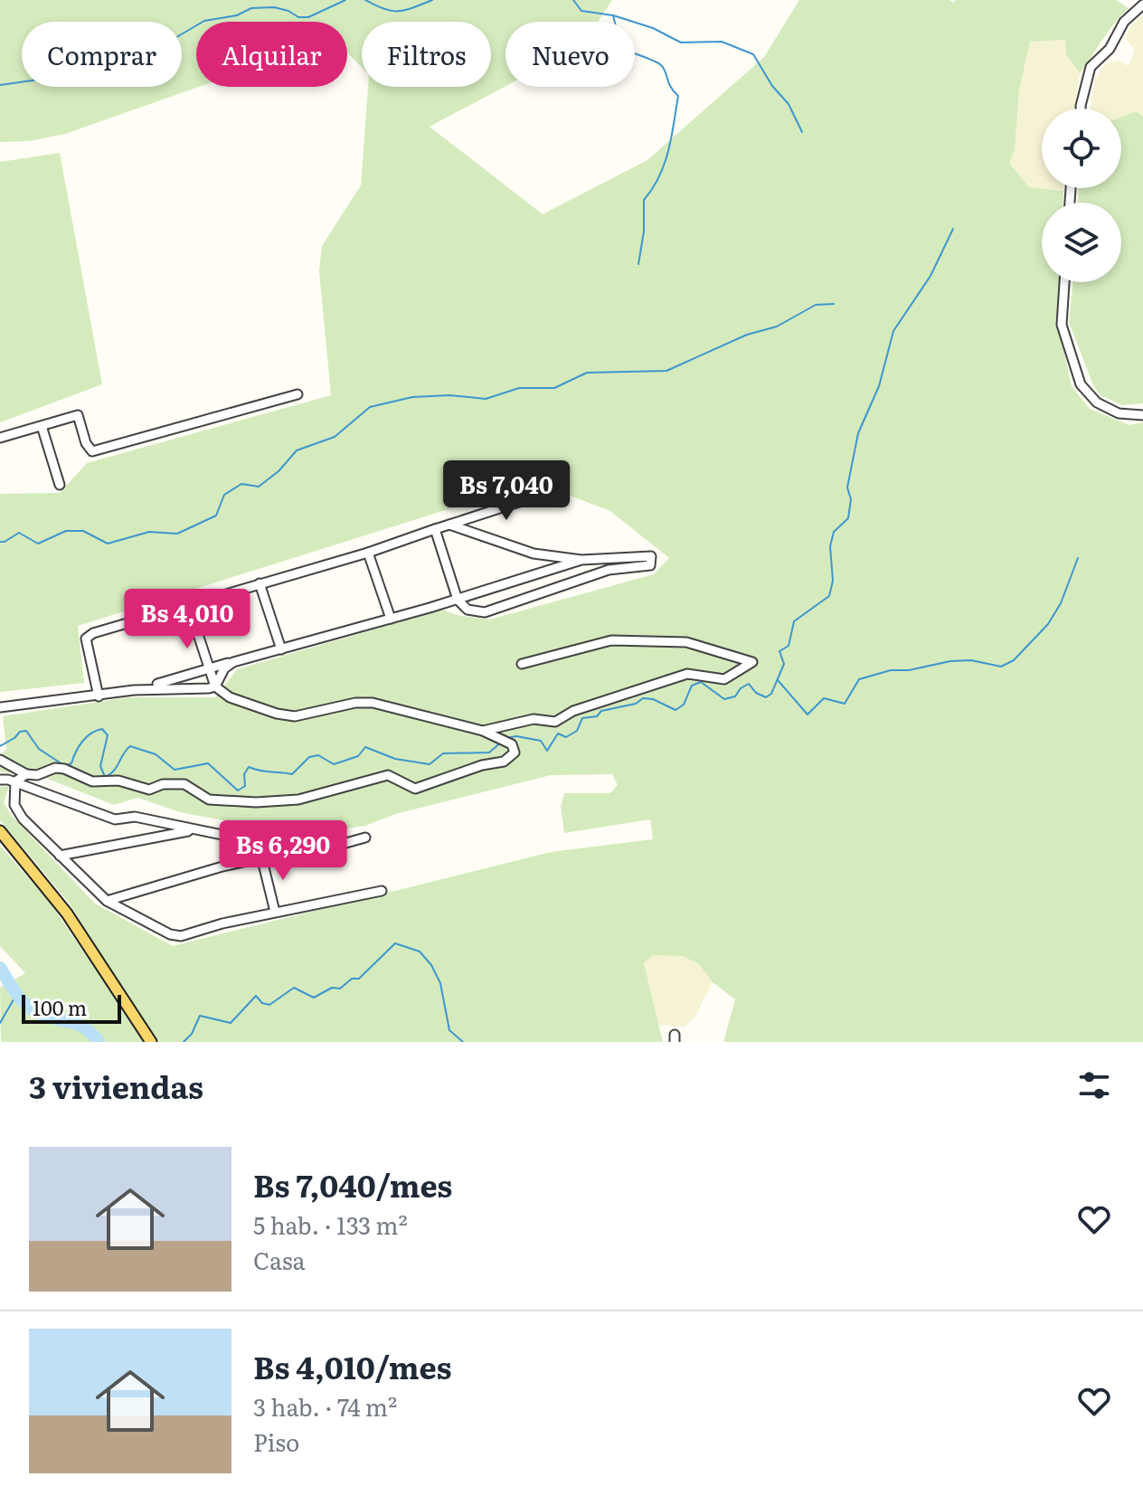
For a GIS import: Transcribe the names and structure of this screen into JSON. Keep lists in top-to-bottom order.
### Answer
{
  "scale_bar": "100 m",
  "page": {
    "chip": [
      "Comprar",
      "Alquilar",
      "Filtros",
      "Nuevo"
    ],
    "price": ["Bs 7,040", "Bs 4,010", "Bs 6,290"],
    "scale": "100 m",
    "heading": "3 viviendas",
    "list": [
      {
        "name": "Bs 7,040/mes",
        "note": "5 hab. · 133 m² · Casa"
      },
      {
        "name": "Bs 4,010/mes",
        "note": "3 hab. · 74 m² · Piso"
      }
    ]
  }
}
